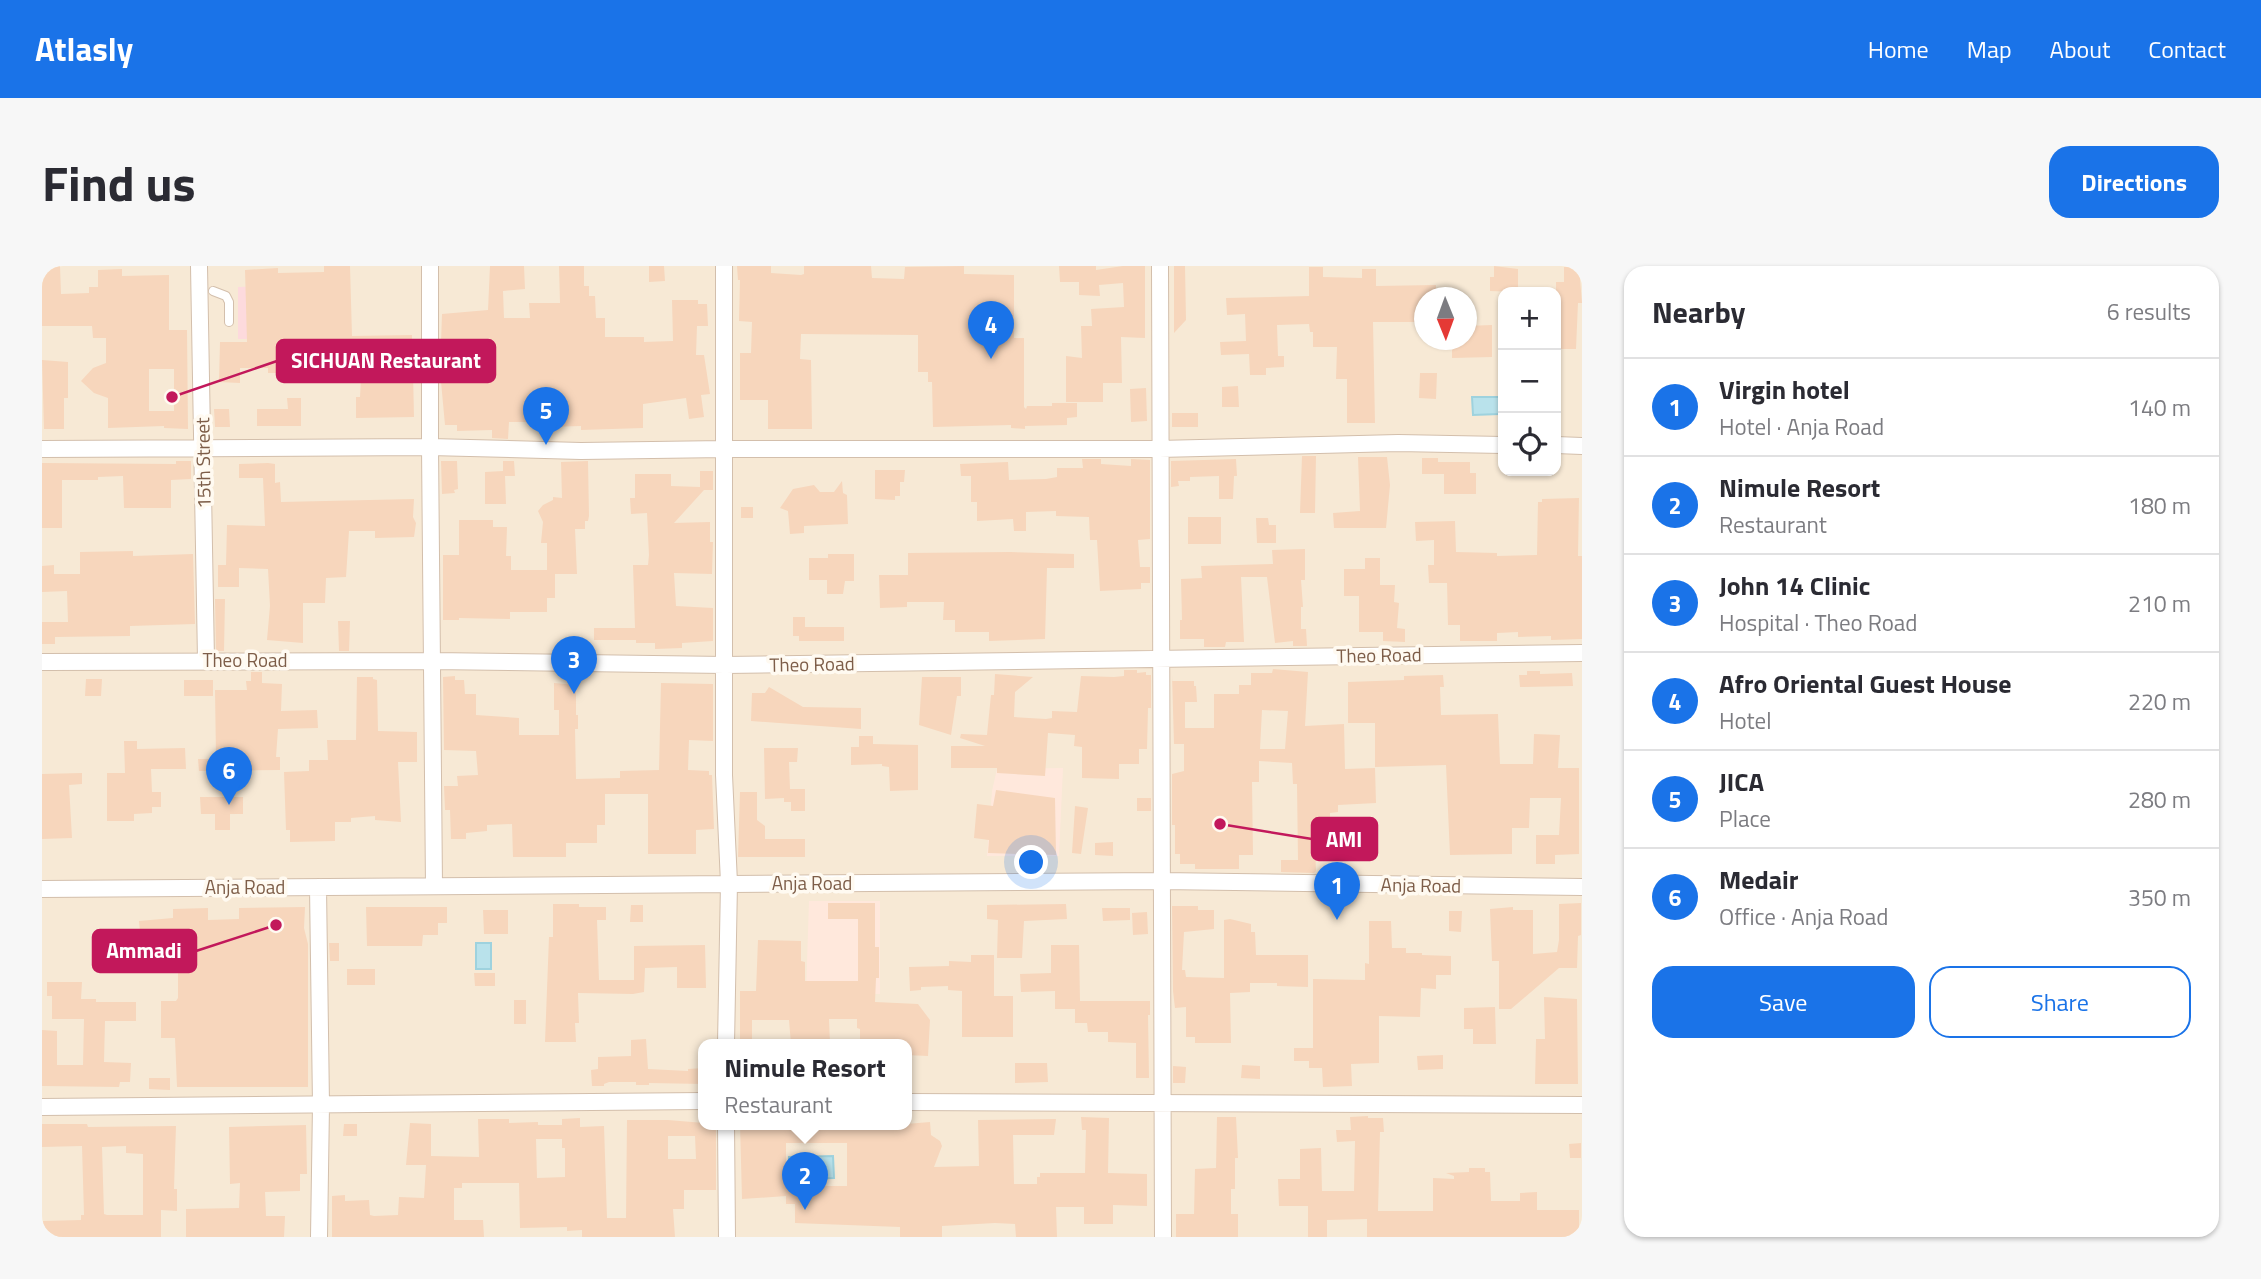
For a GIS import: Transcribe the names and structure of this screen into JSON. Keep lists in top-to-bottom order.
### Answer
{
  "streets": {
    "street": ["15th Street", "Theo Road", "Anja Road"]
  },
  "crossings": [
    ["15th Street", "Theo Road"]
  ],
  "places": ["SICHUAN Restaurant", "AMI", "Ammadi"],
  "north": "bottom",
  "page": {
    "header": "Atlasly",
    "nav": [
      "Home",
      "Map",
      "About",
      "Contact"
    ],
    "title": "Find us",
    "buttons": [
      "Directions",
      ["Save", "Share"]
    ],
    "heading": ["Nearby", "6 results"],
    "map_buttons": ["+", "−"],
    "pins": [
      "4",
      "5",
      "3",
      "6",
      "1",
      "2"
    ],
    "list": [
      {
        "mark": "1",
        "name": "Virgin hotel",
        "note": "Hotel · Anja Road",
        "value": "140 m"
      },
      {
        "mark": "2",
        "name": "Nimule Resort",
        "note": "Restaurant",
        "value": "180 m"
      },
      {
        "mark": "3",
        "name": "John 14 Clinic",
        "note": "Hospital · Theo Road",
        "value": "210 m"
      },
      {
        "mark": "4",
        "name": "Afro Oriental Guest House",
        "note": "Hotel",
        "value": "220 m"
      },
      {
        "mark": "5",
        "name": "JICA",
        "note": "Place",
        "value": "280 m"
      },
      {
        "mark": "6",
        "name": "Medair",
        "note": "Office · Anja Road",
        "value": "350 m"
      }
    ],
    "popup": ["Nimule Resort", "Restaurant"]
  }
}
